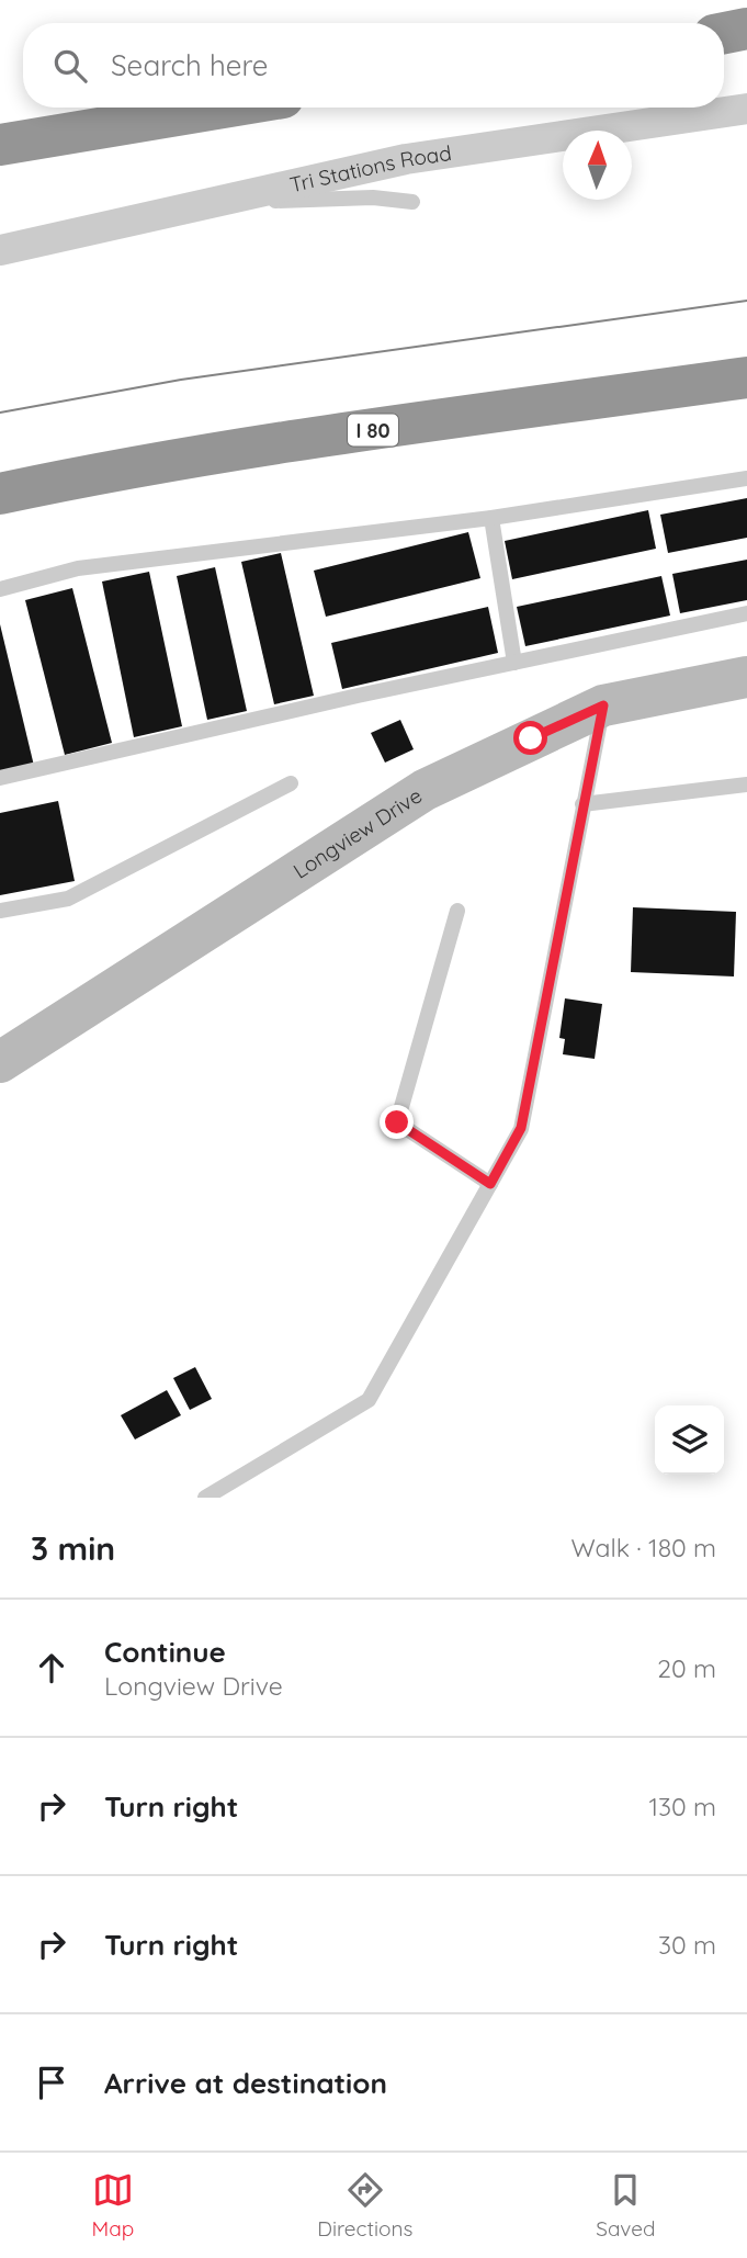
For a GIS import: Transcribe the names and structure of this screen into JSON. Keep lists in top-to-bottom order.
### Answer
{
  "streets": {
    "highway": ["I 80"],
    "street": ["Tri Stations Road", "Longview Drive"]
  },
  "north": "top",
  "page": {
    "search": "Search here",
    "heading": ["3 min", "Walk · 180 m"],
    "list": [
      ["Continue", "Longview Drive", "20 m"],
      ["Turn right", "130 m"],
      ["Turn right", "30 m"],
      "Arrive at destination"
    ],
    "nav": ["Map", "Directions", "Saved"]
  }
}
